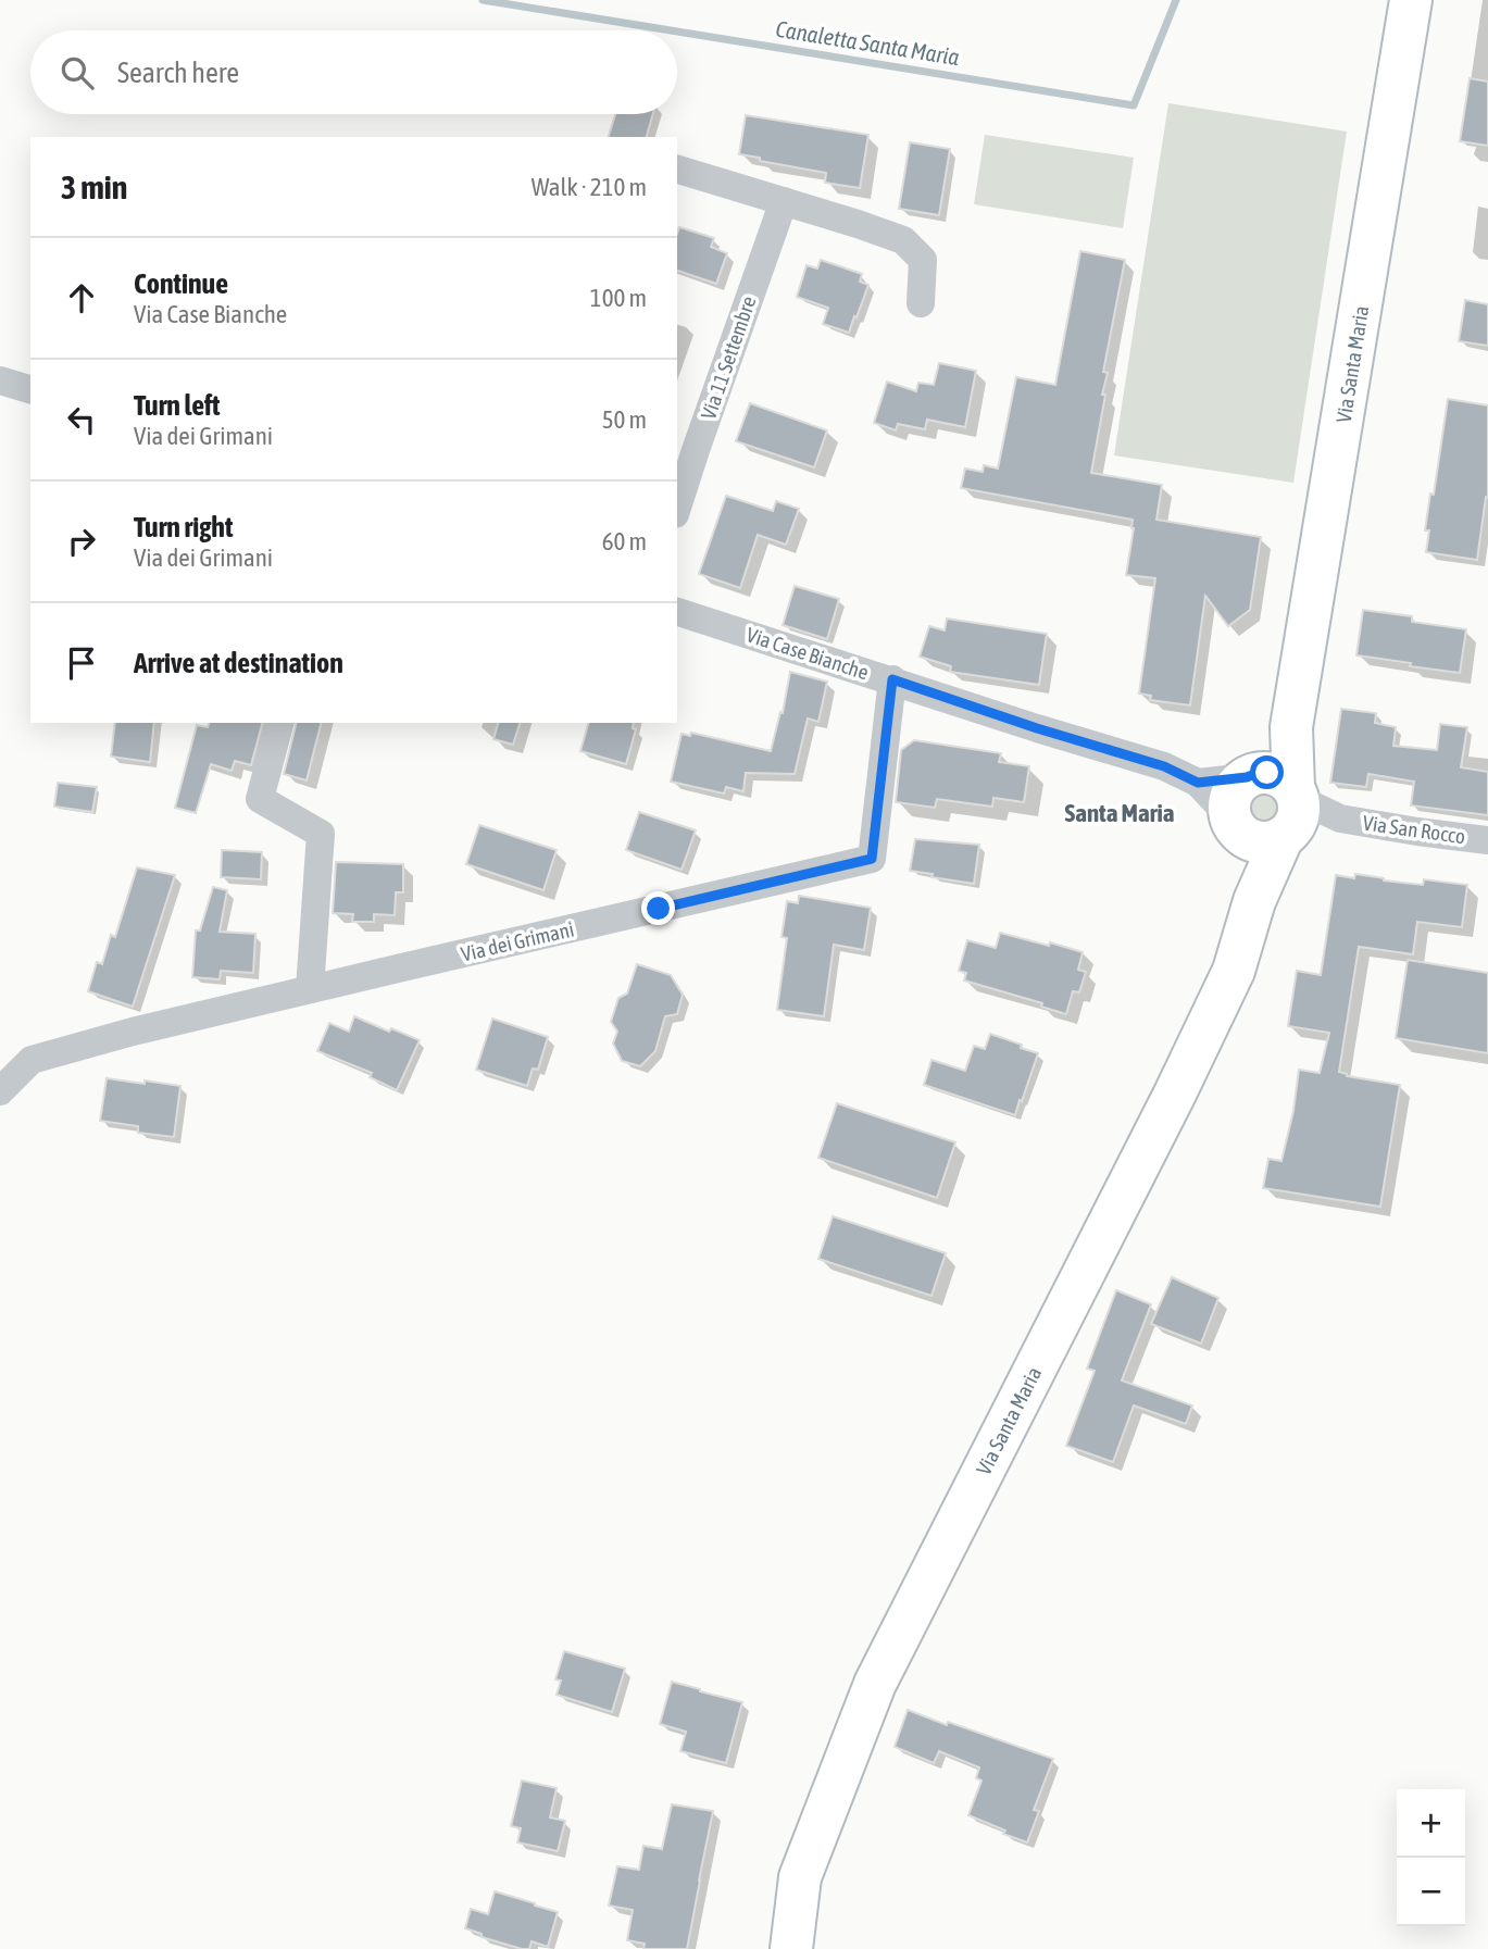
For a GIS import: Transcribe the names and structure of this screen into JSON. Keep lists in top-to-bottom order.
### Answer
{
  "streets": {
    "main road": ["Via Santa Maria"],
    "street": [
      "Via 11 Settembre",
      "Via Case Bianche",
      "Via San Rocco",
      "Via dei Grimani"
    ]
  },
  "crossings": [
    ["Via Santa Maria", "Via Case Bianche"],
    ["Via Santa Maria", "Via San Rocco"],
    ["Via Case Bianche", "Via San Rocco"],
    ["Via Case Bianche", "Via dei Grimani"]
  ],
  "districts": ["Santa Maria"],
  "water": ["Canaletta Santa Maria"],
  "page": {
    "search": "Search here",
    "heading": ["3 min", "Walk · 210 m"],
    "list": [
      ["Continue", "Via Case Bianche", "100 m"],
      ["Turn left", "Via dei Grimani", "50 m"],
      ["Turn right", "Via dei Grimani", "60 m"],
      "Arrive at destination"
    ],
    "map_buttons": ["+", "−"]
  }
}
